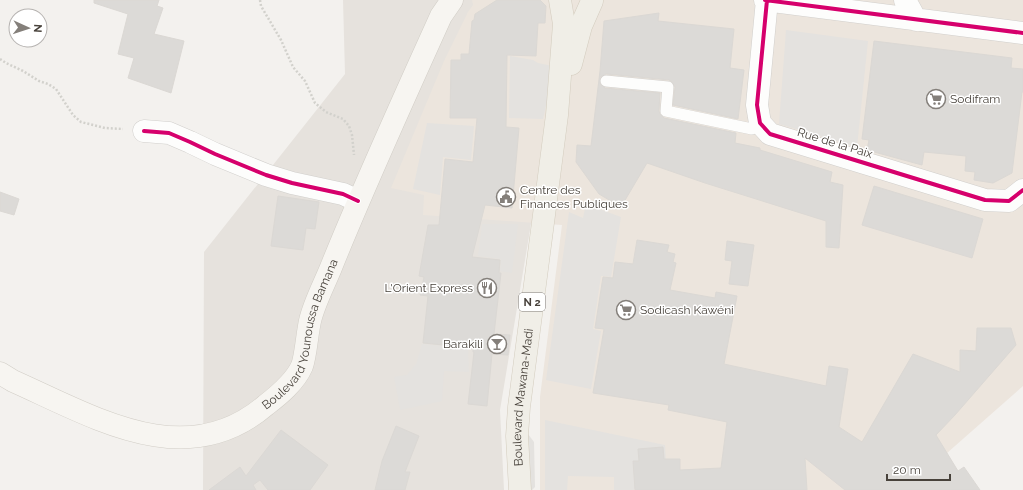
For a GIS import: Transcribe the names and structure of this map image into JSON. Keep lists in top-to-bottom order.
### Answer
{
  "streets": {
    "main road": ["N 2", "Boulevard Younoussa Bamana", "Boulevard Mawana-Madi"],
    "street": ["Rue de la Paix"]
  },
  "places": {
    "supermarket": ["Sodifram", "Sodicash Kawéni"],
    "public building": ["Centre des Finances Publiques"],
    "restaurant": ["L'Orient Express"],
    "bar": ["Barakili"]
  },
  "scale_bar": "20 m",
  "north": "right"
}
